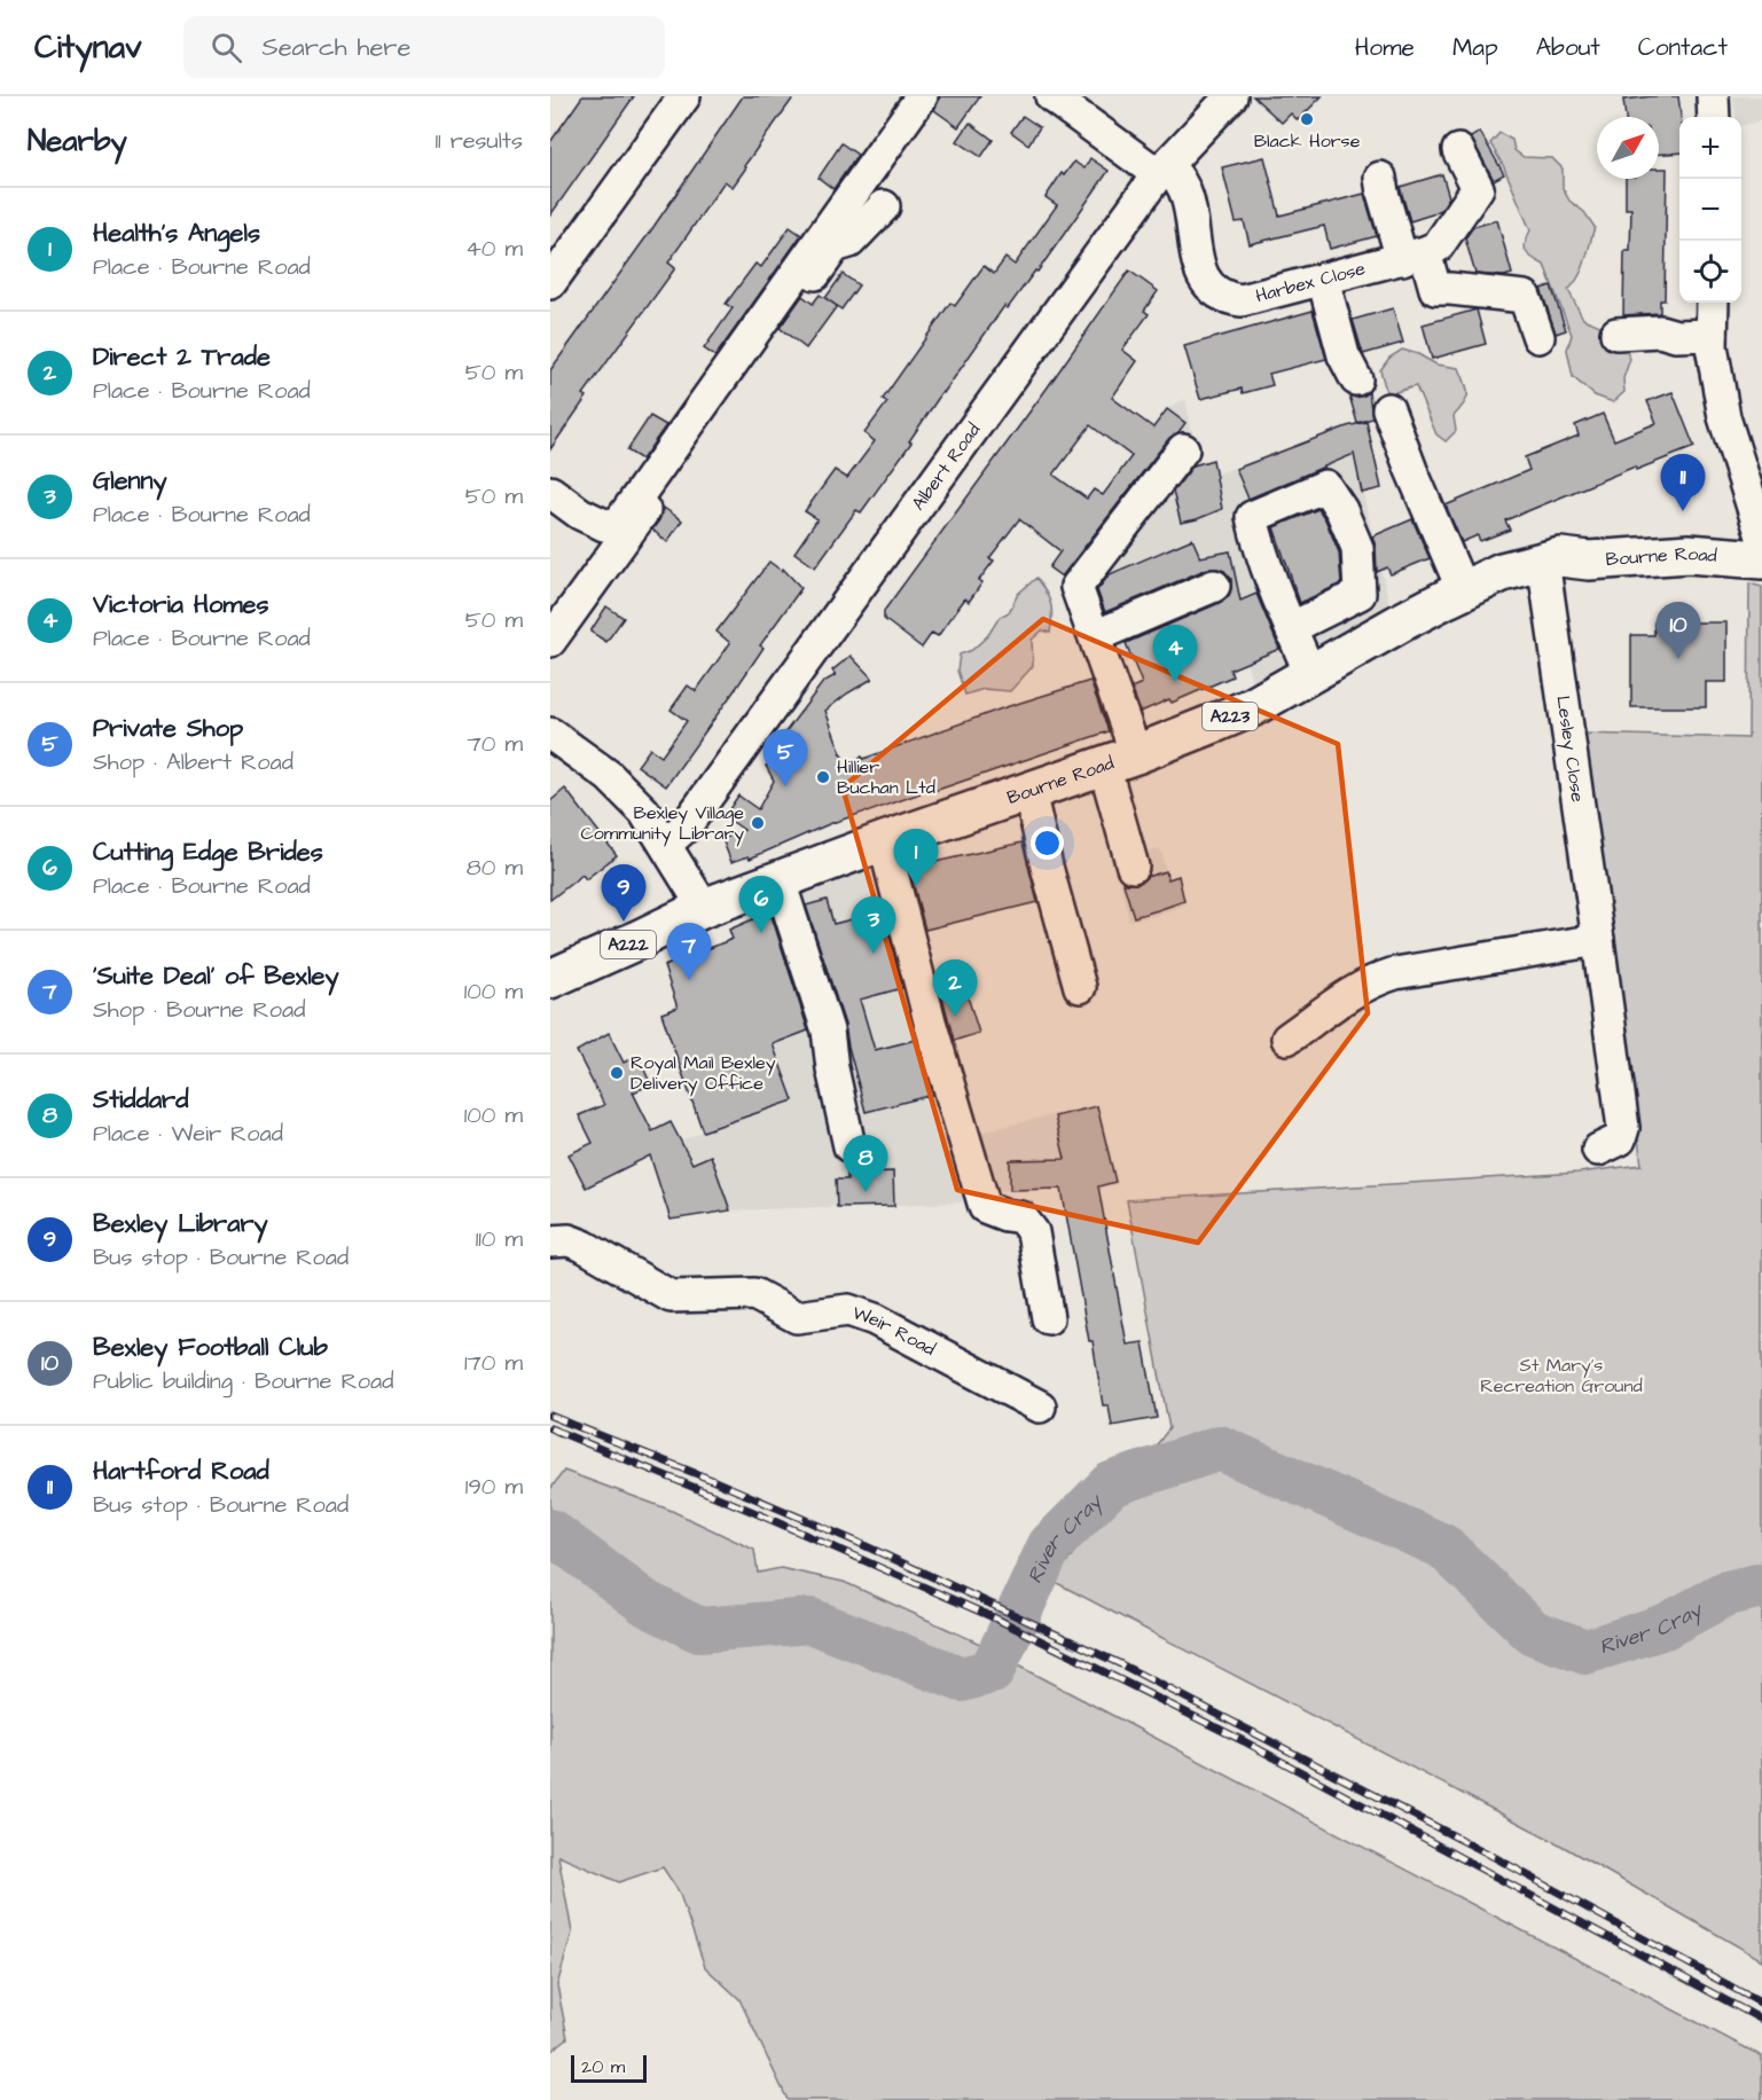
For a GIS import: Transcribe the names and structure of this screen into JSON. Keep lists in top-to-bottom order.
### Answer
{
  "streets": {
    "main road": ["Bourne Road", "A223", "A222"],
    "street": [
      "Harbex Close",
      "Albert Road",
      "Lesley Close",
      "Weir Road"
    ]
  },
  "crossings": [
    ["Harbex Close", "Albert Road"],
    ["Bourne Road", "Lesley Close"]
  ],
  "water": ["River Cray"],
  "parks": ["St Mary's Recreation Ground"],
  "places": [
    "Black Horse",
    "Hillier Buchan Ltd",
    "Bexley Village Community Library",
    "Royal Mail Bexley Delivery Office"
  ],
  "scale_bar": "20 m",
  "north": "top right",
  "page": {
    "header": "Citynav",
    "search": "Search here",
    "nav": [
      "Home",
      "Map",
      "About",
      "Contact"
    ],
    "heading": ["Nearby", "11 results"],
    "map_buttons": ["+", "−"],
    "list": [
      {
        "mark": "1",
        "name": "Health's Angels",
        "note": "Place · Bourne Road",
        "value": "40 m"
      },
      {
        "mark": "2",
        "name": "Direct 2 Trade",
        "note": "Place · Bourne Road",
        "value": "50 m"
      },
      {
        "mark": "3",
        "name": "Glenny",
        "note": "Place · Bourne Road",
        "value": "50 m"
      },
      {
        "mark": "4",
        "name": "Victoria Homes",
        "note": "Place · Bourne Road",
        "value": "50 m"
      },
      {
        "mark": "5",
        "name": "Private Shop",
        "note": "Shop · Albert Road",
        "value": "70 m"
      },
      {
        "mark": "6",
        "name": "Cutting Edge Brides",
        "note": "Place · Bourne Road",
        "value": "80 m"
      },
      {
        "mark": "7",
        "name": "'Suite Deal' of Bexley",
        "note": "Shop · Bourne Road",
        "value": "100 m"
      },
      {
        "mark": "8",
        "name": "Stiddard",
        "note": "Place · Weir Road",
        "value": "100 m"
      },
      {
        "mark": "9",
        "name": "Bexley Library",
        "note": "Bus stop · Bourne Road",
        "value": "110 m"
      },
      {
        "mark": "10",
        "name": "Bexley Football Club",
        "note": "Public building · Bourne Road",
        "value": "170 m"
      },
      {
        "mark": "11",
        "name": "Hartford Road",
        "note": "Bus stop · Bourne Road",
        "value": "190 m"
      }
    ],
    "pins": [
      "11",
      "10",
      "4",
      "5",
      "1",
      "9",
      "6",
      "3",
      "7",
      "2",
      "8"
    ],
    "scale": "20 m"
  }
}
